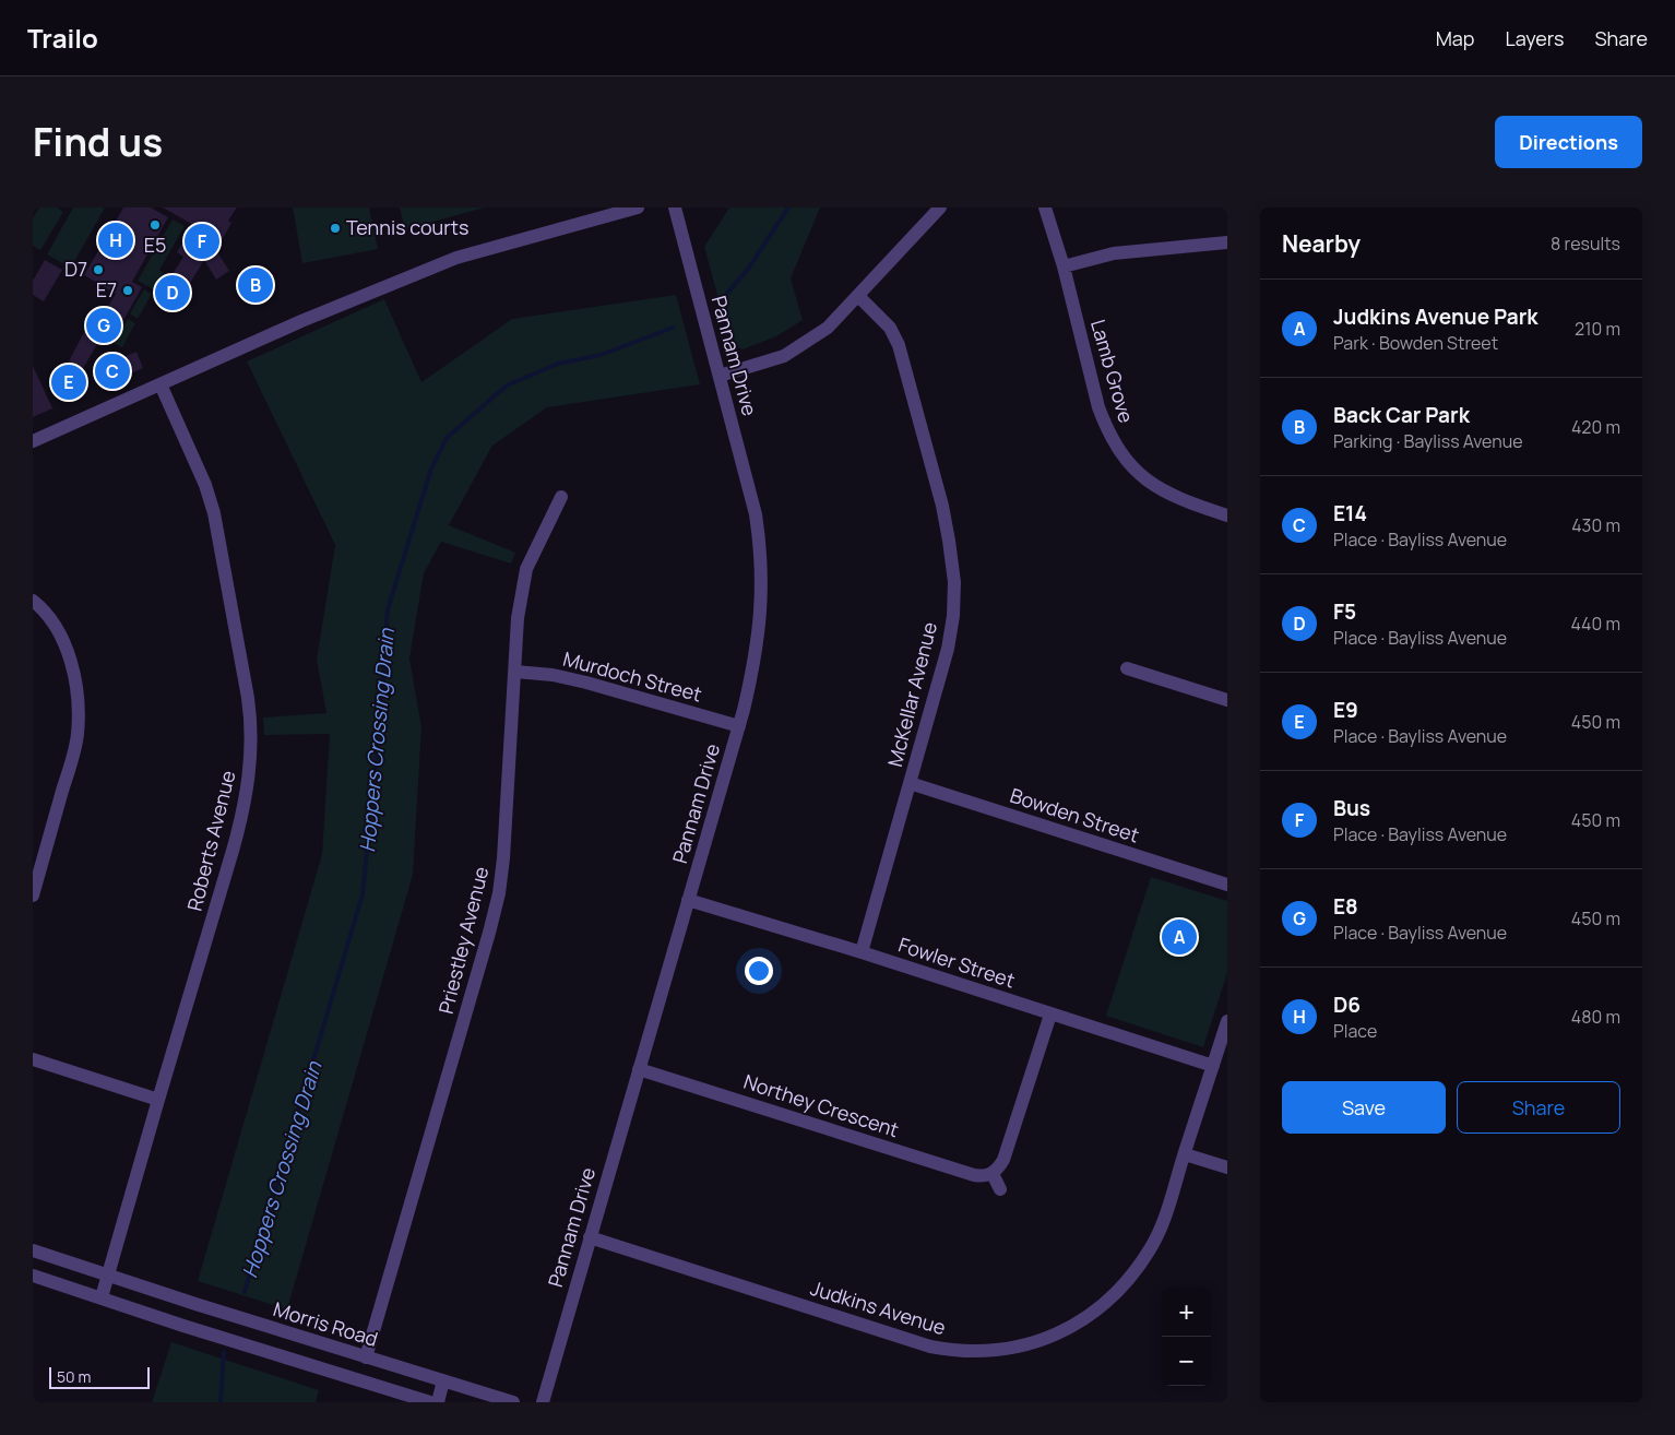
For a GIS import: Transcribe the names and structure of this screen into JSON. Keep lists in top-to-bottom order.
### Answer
{
  "streets": {
    "street": [
      "Pannam Drive",
      "Lamb Grove",
      "Murdoch Street",
      "McKellar Avenue",
      "Bowden Street",
      "Roberts Avenue",
      "Priestley Avenue",
      "Fowler Street",
      "Northey Crescent",
      "Judkins Avenue",
      "Morris Road"
    ]
  },
  "crossings": [
    ["Pannam Drive", "Murdoch Street"],
    ["Pannam Drive", "Fowler Street"],
    ["Pannam Drive", "Northey Crescent"],
    ["Pannam Drive", "Judkins Avenue"],
    ["Murdoch Street", "Priestley Avenue"],
    ["McKellar Avenue", "Bowden Street"],
    ["McKellar Avenue", "Fowler Street"],
    ["Roberts Avenue", "Morris Road"],
    ["Priestley Avenue", "Morris Road"],
    ["Fowler Street", "Judkins Avenue"]
  ],
  "water": ["Hoppers Crossing Drain"],
  "places": [
    "E5",
    "Tennis courts",
    "D7",
    "E7"
  ],
  "scale_bar": "50 m",
  "page": {
    "header": "Trailo",
    "nav": ["Map", "Layers", "Share"],
    "title": "Find us",
    "buttons": [
      "Directions",
      ["Save", "Share"]
    ],
    "heading": ["Nearby", "8 results"],
    "pins": [
      "H",
      "F",
      "B",
      "D",
      "G",
      "C",
      "E",
      "A"
    ],
    "list": [
      {
        "mark": "A",
        "name": "Judkins Avenue Park",
        "note": "Park · Bowden Street",
        "value": "210 m"
      },
      {
        "mark": "B",
        "name": "Back Car Park",
        "note": "Parking · Bayliss Avenue",
        "value": "420 m"
      },
      {
        "mark": "C",
        "name": "E14",
        "note": "Place · Bayliss Avenue",
        "value": "430 m"
      },
      {
        "mark": "D",
        "name": "F5",
        "note": "Place · Bayliss Avenue",
        "value": "440 m"
      },
      {
        "mark": "E",
        "name": "E9",
        "note": "Place · Bayliss Avenue",
        "value": "450 m"
      },
      {
        "mark": "F",
        "name": "Bus",
        "note": "Place · Bayliss Avenue",
        "value": "450 m"
      },
      {
        "mark": "G",
        "name": "E8",
        "note": "Place · Bayliss Avenue",
        "value": "450 m"
      },
      {
        "mark": "H",
        "name": "D6",
        "note": "Place",
        "value": "480 m"
      }
    ],
    "map_buttons": ["+", "−"],
    "scale": "50 m"
  }
}
